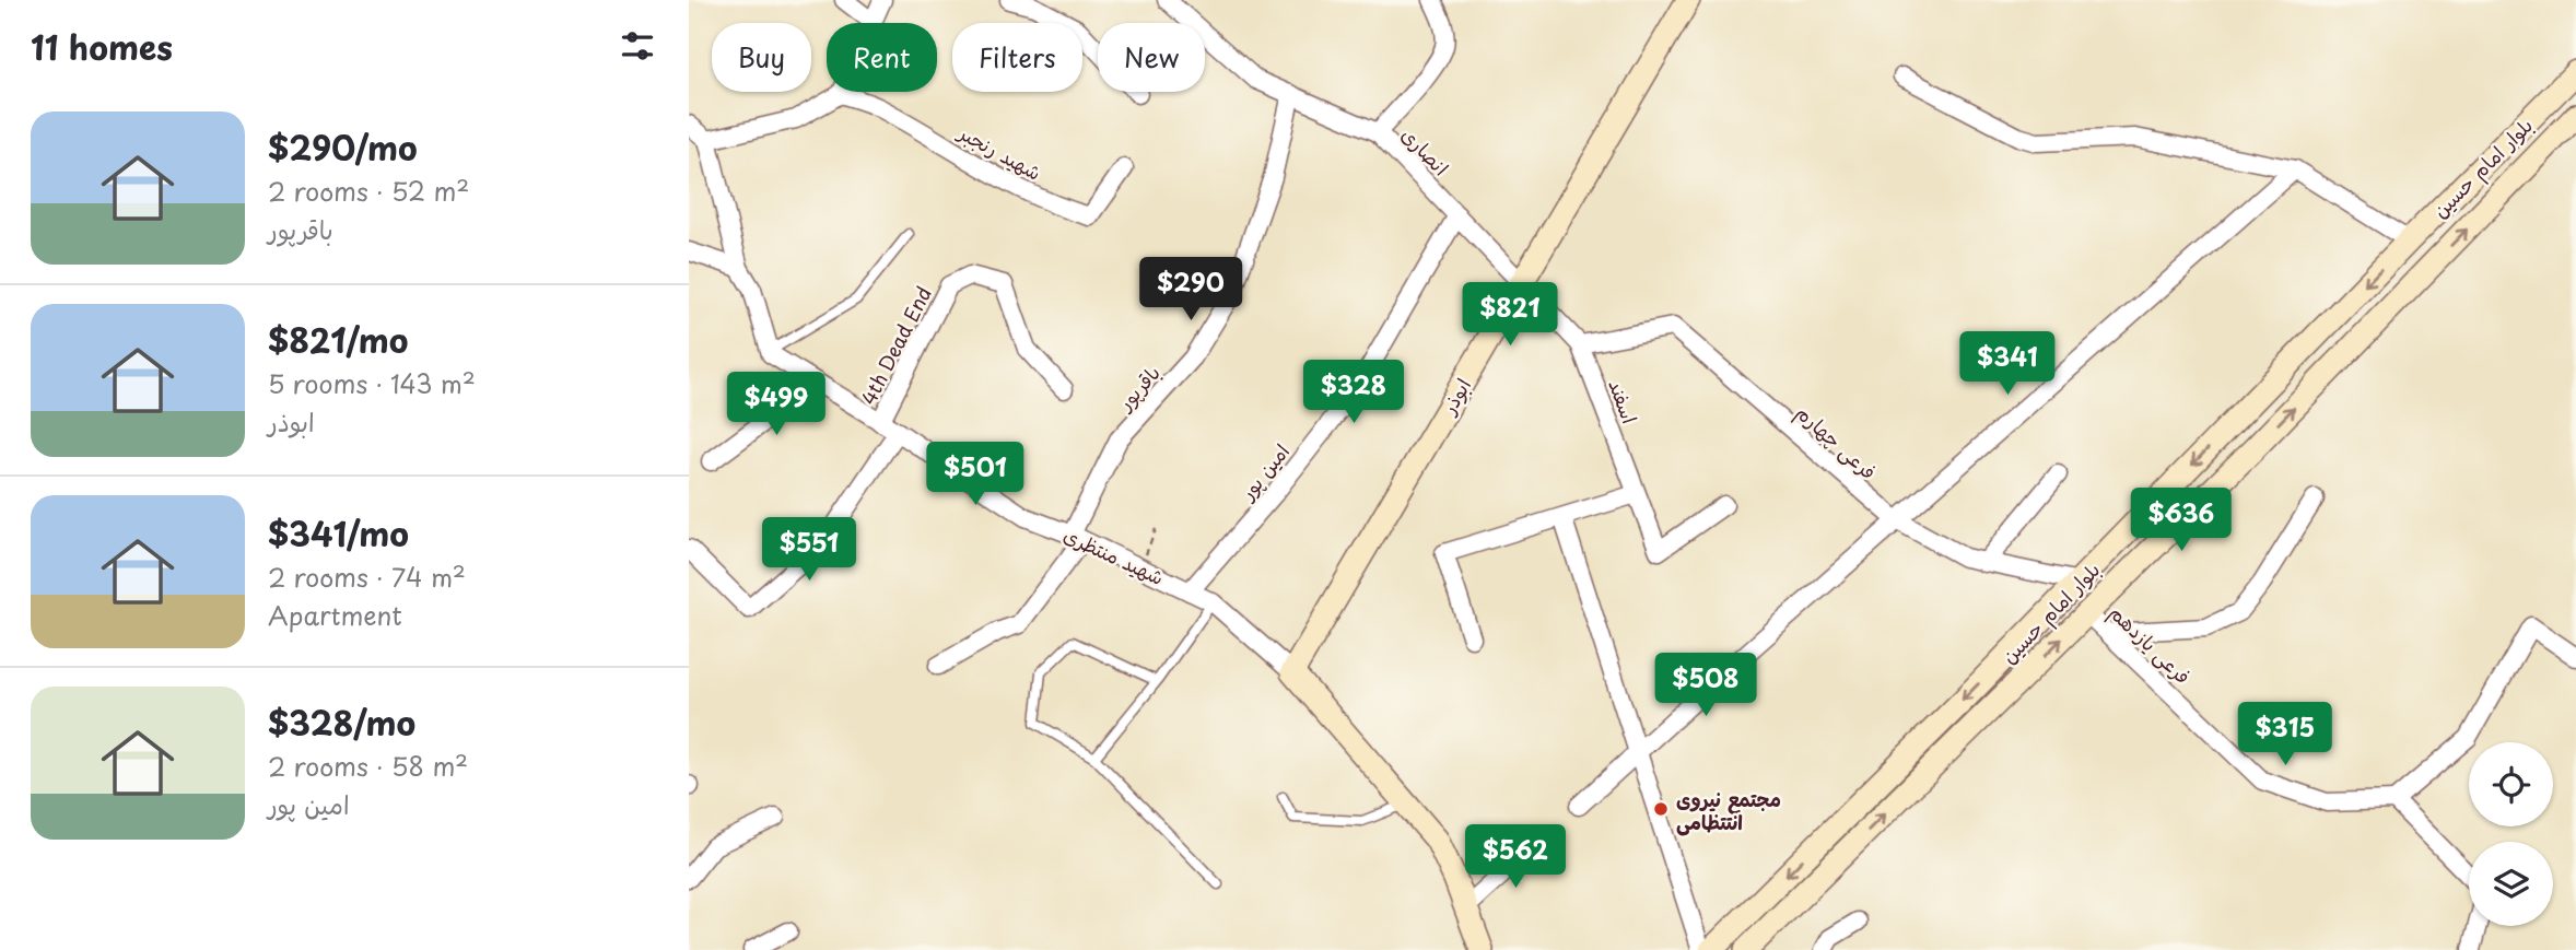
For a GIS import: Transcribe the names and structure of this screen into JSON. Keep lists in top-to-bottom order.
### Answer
{
  "streets": {
    "street": [
      "انصاری",
      "شهید رنجبر",
      "بلوار امام حسین",
      "4th Dead End",
      "باقرپور",
      "ابوذر",
      "اسفند",
      "فرعی چهارم",
      "امین پور",
      "شهید منتظری",
      "فرعی یازدهم"
    ]
  },
  "crossings": [
    ["انصاری", "باقرپور"],
    ["انصاری", "ابوذر"],
    ["انصاری", "اسفند"],
    ["انصاری", "امین پور"],
    ["بلوار امام حسین", "فرعی چهارم"],
    ["بلوار امام حسین", "فرعی یازدهم"],
    ["4th Dead End", "شهید منتظری"],
    ["باقرپور", "شهید منتظری"],
    ["ابوذر", "اسفند"],
    ["ابوذر", "شهید منتظری"],
    ["اسفند", "فرعی چهارم"],
    ["امین پور", "شهید منتظری"]
  ],
  "places": ["مجتمع نیروی انتتظامی"],
  "page": {
    "heading": "11 homes",
    "chip": [
      "Buy",
      "Rent",
      "Filters",
      "New"
    ],
    "list": [
      {
        "name": "$290/mo",
        "note": "2 rooms · 52 m² · باقرپور"
      },
      {
        "name": "$821/mo",
        "note": "5 rooms · 143 m² · ابوذر"
      },
      {
        "name": "$341/mo",
        "note": "2 rooms · 74 m² · Apartment"
      },
      {
        "name": "$328/mo",
        "note": "2 rooms · 58 m² · امین پور"
      }
    ],
    "price": [
      "$290",
      "$821",
      "$341",
      "$328",
      "$499",
      "$501",
      "$636",
      "$551",
      "$508",
      "$315",
      "$562"
    ]
  }
}
